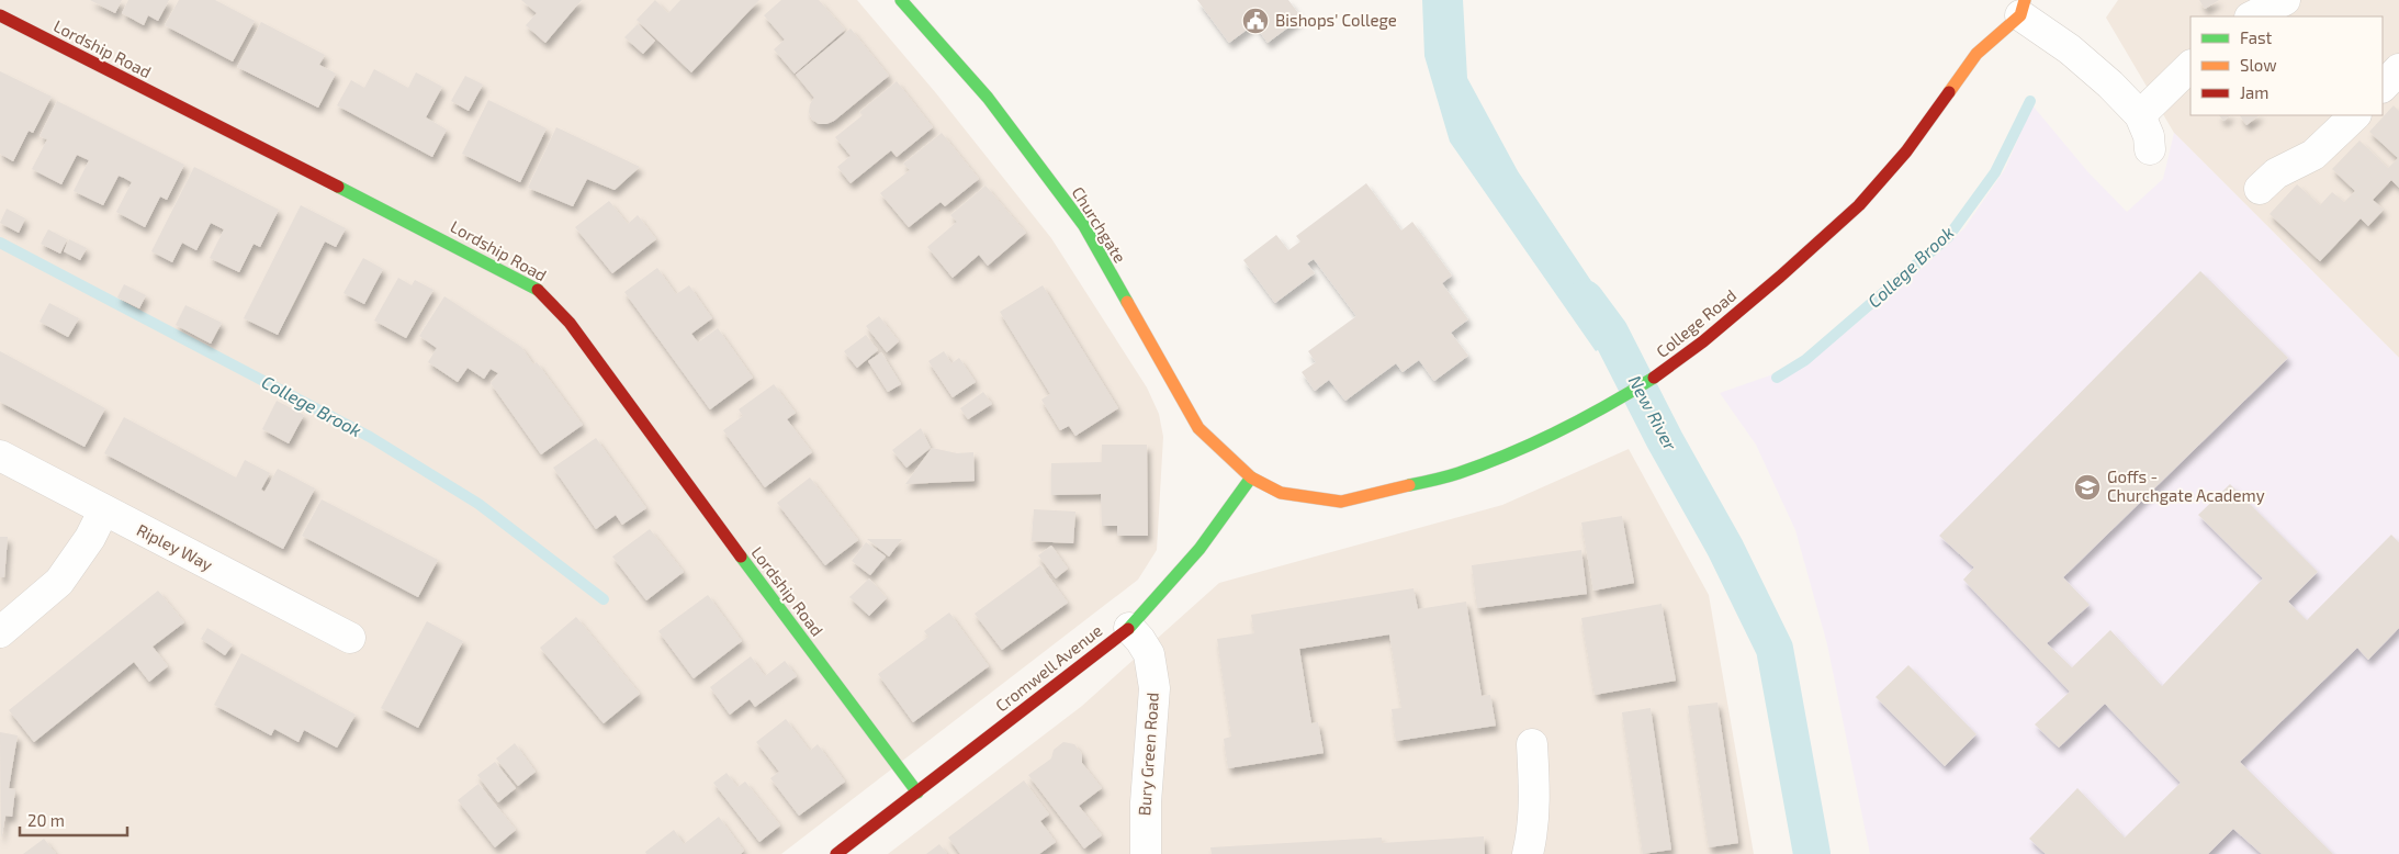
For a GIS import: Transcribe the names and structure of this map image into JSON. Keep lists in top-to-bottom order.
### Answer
{
  "streets": {
    "street": [
      "Lordship Road",
      "Churchgate",
      "College Road",
      "Ripley Way",
      "Cromwell Avenue",
      "Bury Green Road"
    ]
  },
  "crossings": [
    ["Lordship Road", "Cromwell Avenue"],
    ["Churchgate", "College Road"],
    ["Churchgate", "Cromwell Avenue"],
    ["College Road", "Cromwell Avenue"],
    ["Cromwell Avenue", "Bury Green Road"]
  ],
  "water": ["College Brook", "New River"],
  "places": {
    "public building": ["Bishops' College"],
    "school or university": ["Goffs - Churchgate Academy"]
  },
  "legend": ["Fast", "Slow", "Jam"],
  "scale_bar": "20 m"
}
